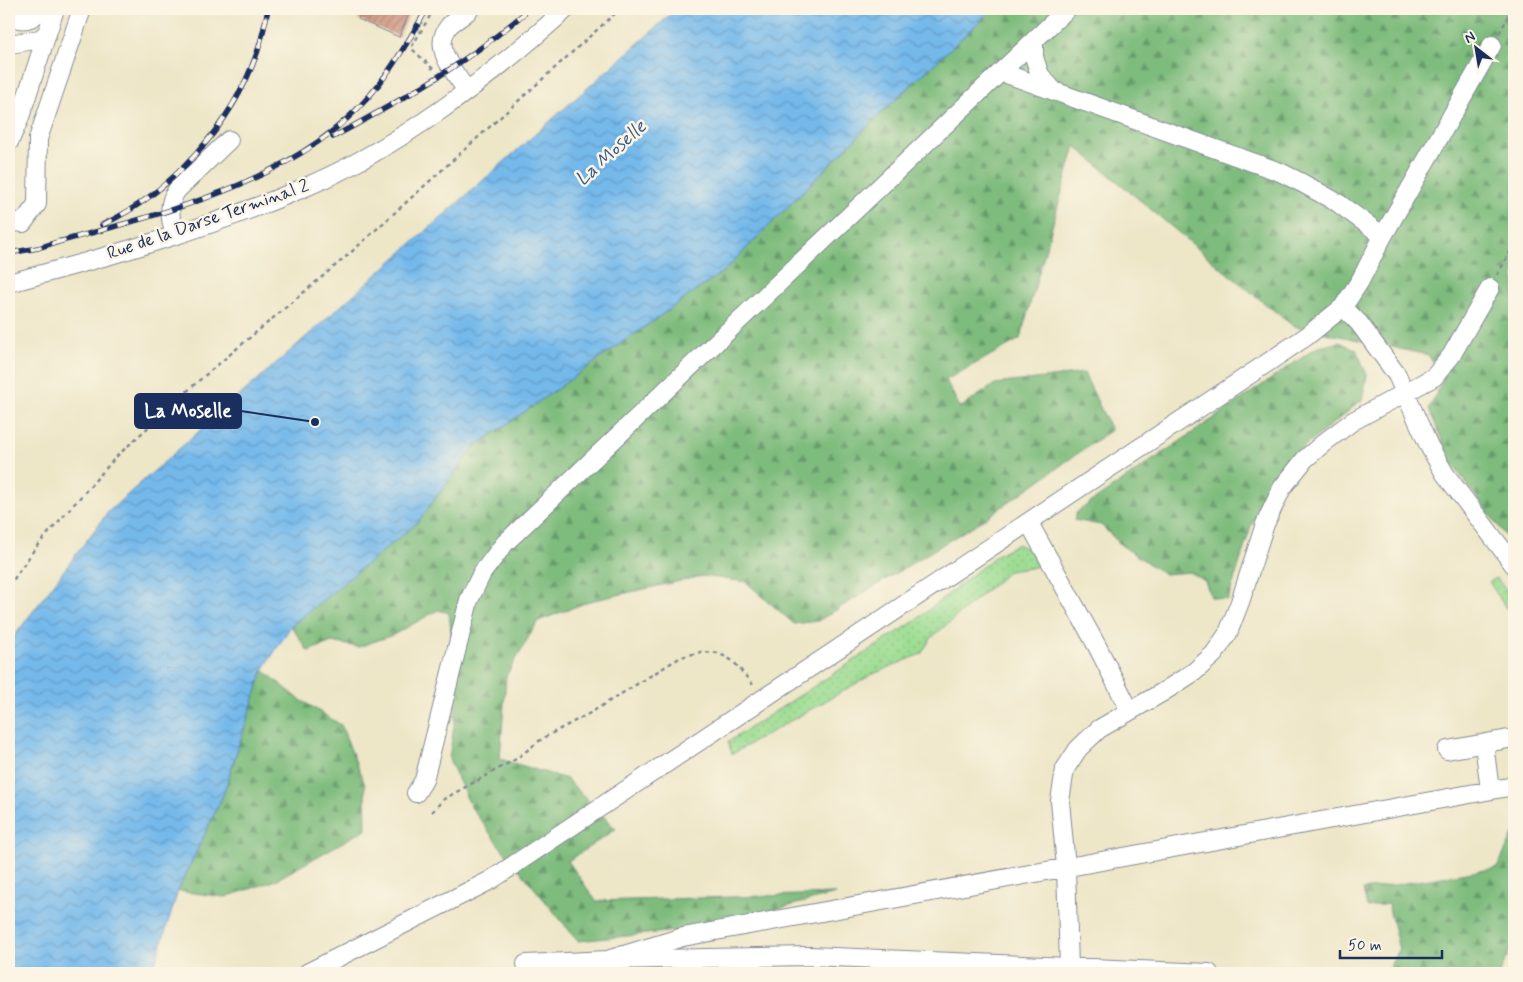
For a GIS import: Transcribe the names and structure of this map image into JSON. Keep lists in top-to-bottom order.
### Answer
{
  "streets": {
    "street": ["Rue de la Darse Terminal 2"]
  },
  "water": ["La Moselle"],
  "places": ["La Moselle"],
  "scale_bar": "50 m",
  "north": "top left"
}
